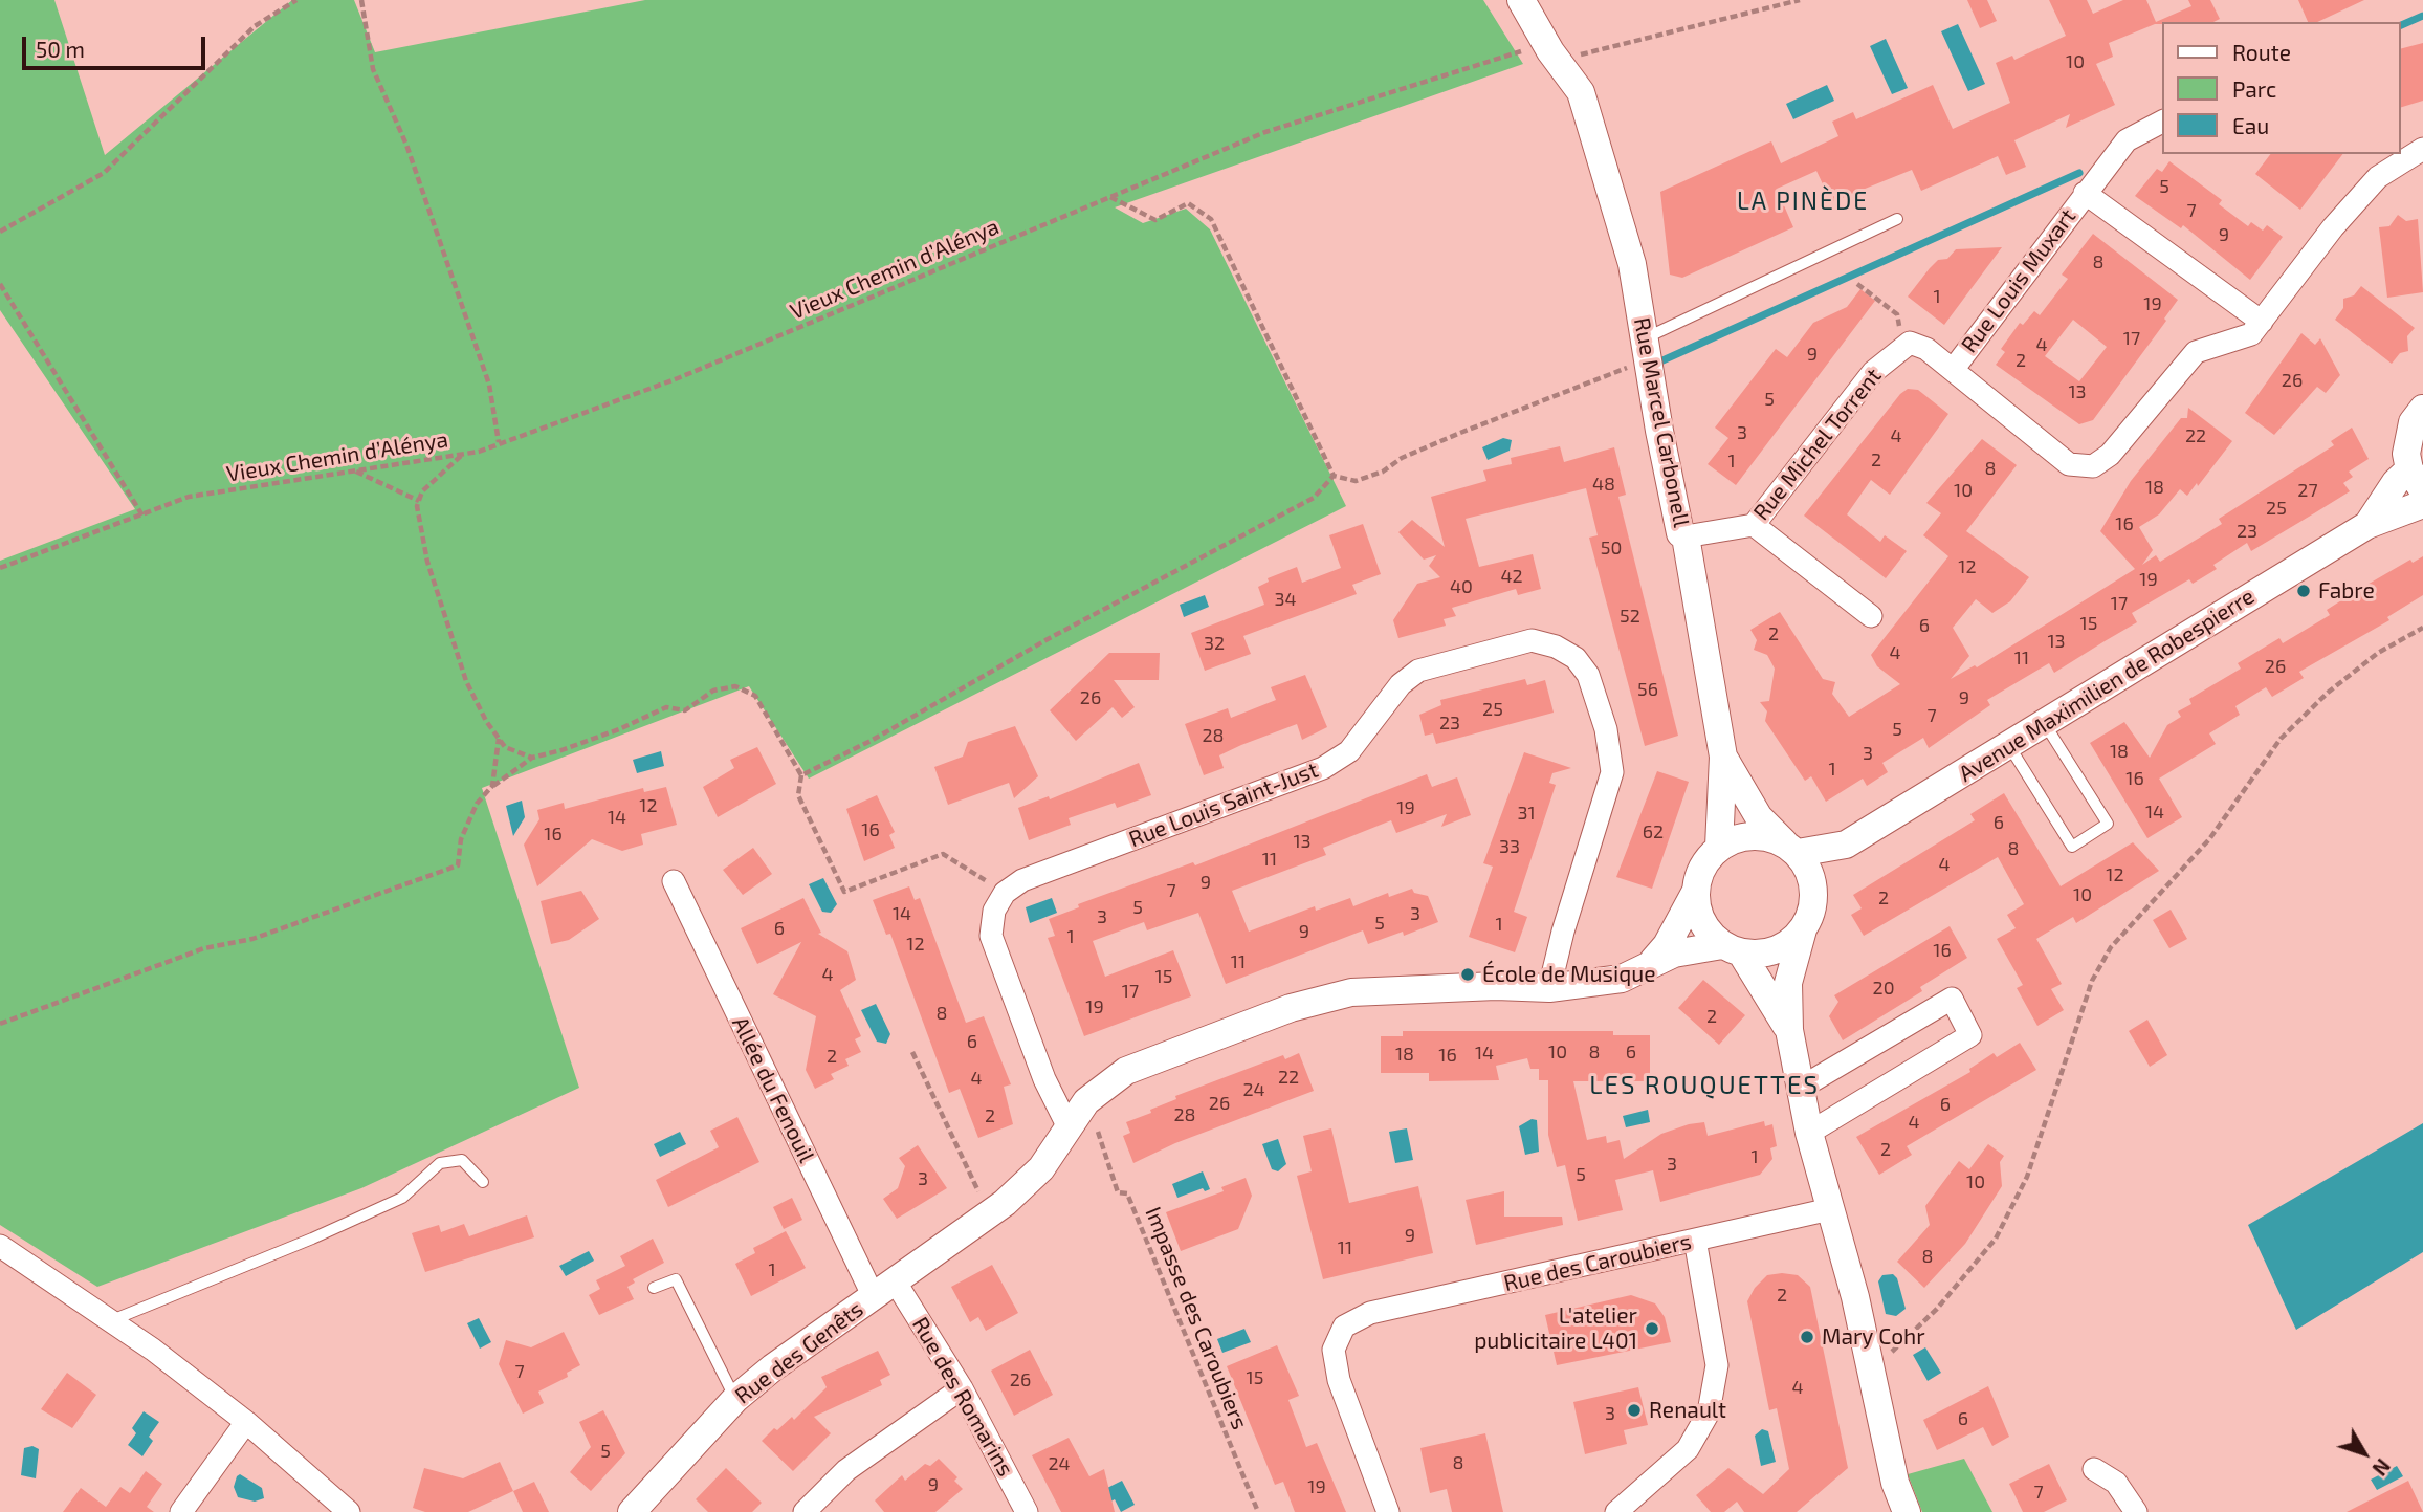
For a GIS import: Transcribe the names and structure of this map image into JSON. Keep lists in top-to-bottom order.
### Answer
{
  "streets": {
    "street": [
      "Rue Louis Muxart",
      "Rue Marcel Carbonell",
      "Rue Michel Torrent",
      "Avenue Maximilien de Robespierre",
      "Rue Louis Saint-Just",
      "Allée du Fenouil",
      "Rue des Caroubiers",
      "Rue des Genêts",
      "Rue des Romarins"
    ],
    "path": ["Vieux Chemin d’Alénya", "Impasse des Caroubiers"]
  },
  "crossings": [
    ["Vieux Chemin d’Alénya", "Rue Marcel Carbonell"],
    ["Rue Marcel Carbonell", "Rue Michel Torrent"],
    ["Rue Marcel Carbonell", "Avenue Maximilien de Robespierre"],
    ["Rue Louis Saint-Just", "Rue des Genêts"],
    ["Allée du Fenouil", "Rue des Genêts"],
    ["Allée du Fenouil", "Rue des Romarins"],
    ["Impasse des Caroubiers", "Rue des Genêts"],
    ["Rue des Genêts", "Rue des Romarins"]
  ],
  "districts": ["LA PINÈDE", "LES ROUQUETTES"],
  "places": [
    "Fabre",
    "École de Musique",
    "L'atelier publicitaire L401",
    "Mary Cohr",
    "Renault"
  ],
  "house_numbers": [
    "10",
    "5",
    "7",
    "9",
    "8",
    "1",
    "19",
    "17",
    "4",
    "9",
    "2",
    "26",
    "13",
    "5",
    "3",
    "4",
    "22",
    "2",
    "1",
    "8",
    "48",
    "18",
    "10",
    "27",
    "25",
    "16",
    "23",
    "50",
    "12",
    "42",
    "19",
    "40",
    "34",
    "17",
    "52",
    "15",
    "6",
    "2",
    "13",
    "32",
    "4",
    "11",
    "26",
    "56",
    "26",
    "9",
    "25",
    "7",
    "23",
    "5",
    "28",
    "18",
    "3",
    "1",
    "16",
    "12",
    "19",
    "14",
    "31",
    "14",
    "6",
    "16",
    "62",
    "16",
    "13",
    "33",
    "8",
    "11",
    "4",
    "12",
    "9",
    "7",
    "10",
    "2",
    "5",
    "14",
    "3",
    "3",
    "5",
    "1",
    "6",
    "9",
    "1",
    "12",
    "16",
    "11",
    "4",
    "15",
    "20",
    "17",
    "19",
    "8",
    "2",
    "6",
    "10",
    "8",
    "6",
    "14",
    "18",
    "16",
    "2",
    "22",
    "4",
    "24",
    "26",
    "6",
    "28",
    "2",
    "4",
    "2",
    "1",
    "3",
    "5",
    "3",
    "10",
    "9",
    "11",
    "8",
    "1",
    "2",
    "7",
    "15",
    "26",
    "4",
    "3",
    "6",
    "5",
    "8",
    "24",
    "9",
    "19",
    "7"
  ],
  "legend": ["Route", "Parc", "Eau"],
  "scale_bar": "50 m",
  "north": "bottom right"
}
